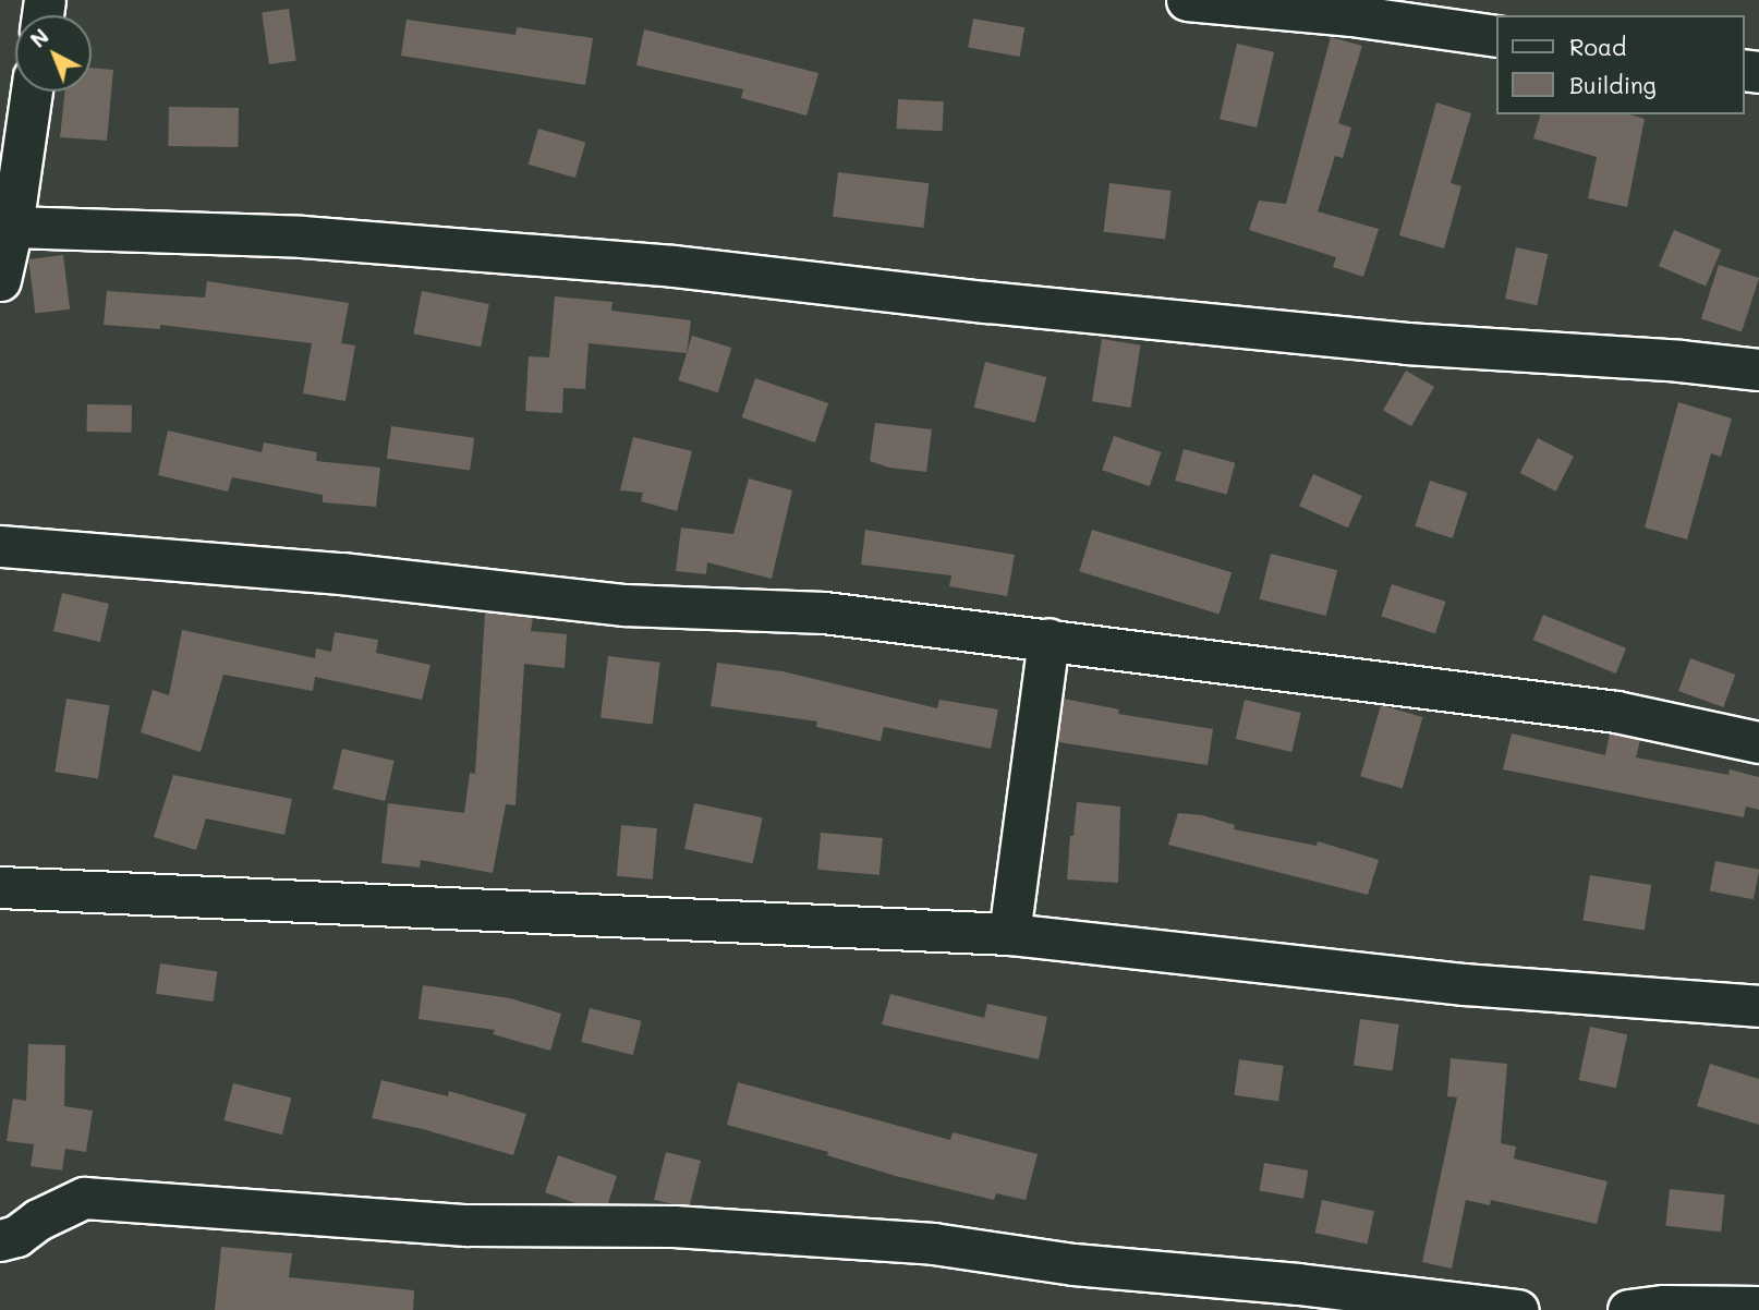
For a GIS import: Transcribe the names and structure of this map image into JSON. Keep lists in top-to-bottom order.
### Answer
{
  "legend": ["Road", "Building"],
  "north": "top left"
}
